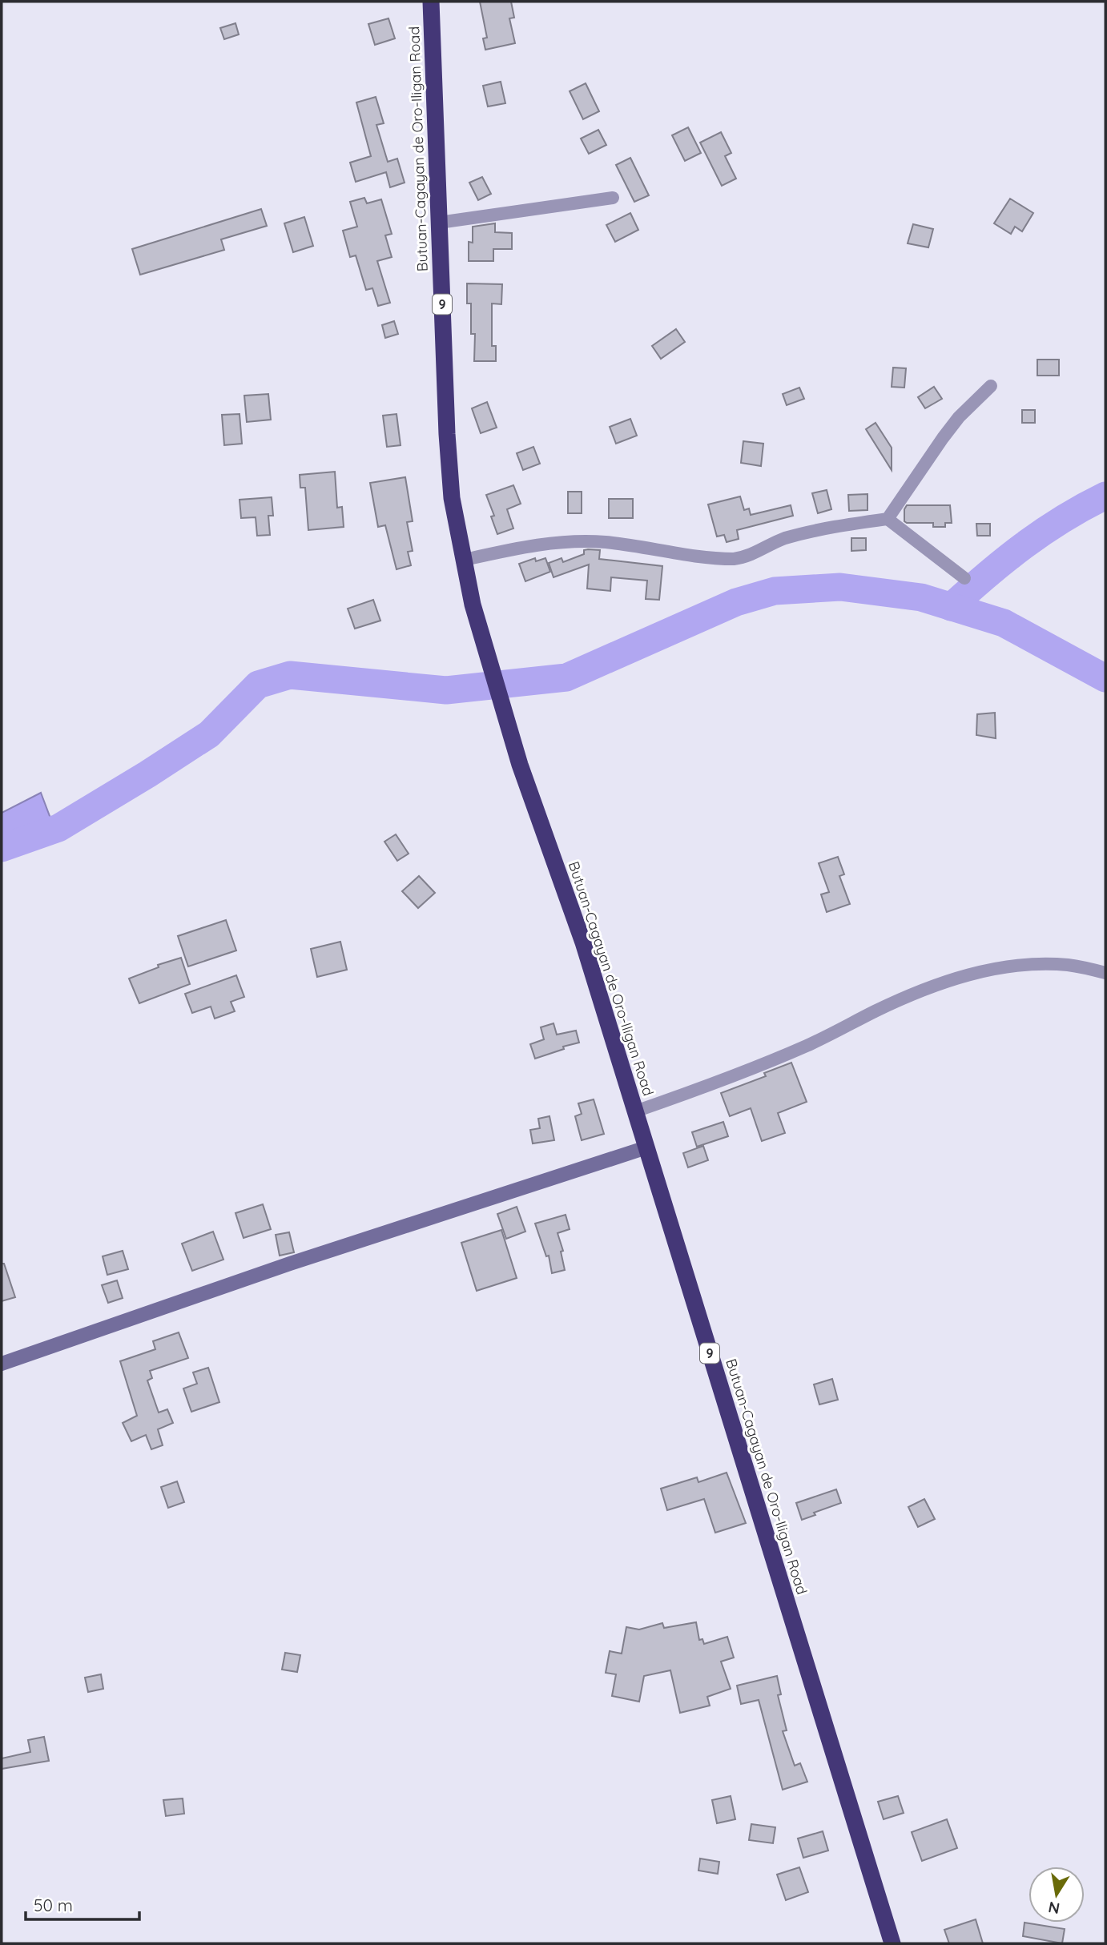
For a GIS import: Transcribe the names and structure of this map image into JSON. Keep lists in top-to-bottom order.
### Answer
{
  "streets": {
    "highway": ["Butuan-Cagayan de Oro-Iligan Road", "9"]
  },
  "scale_bar": "50 m",
  "north": "bottom"
}
